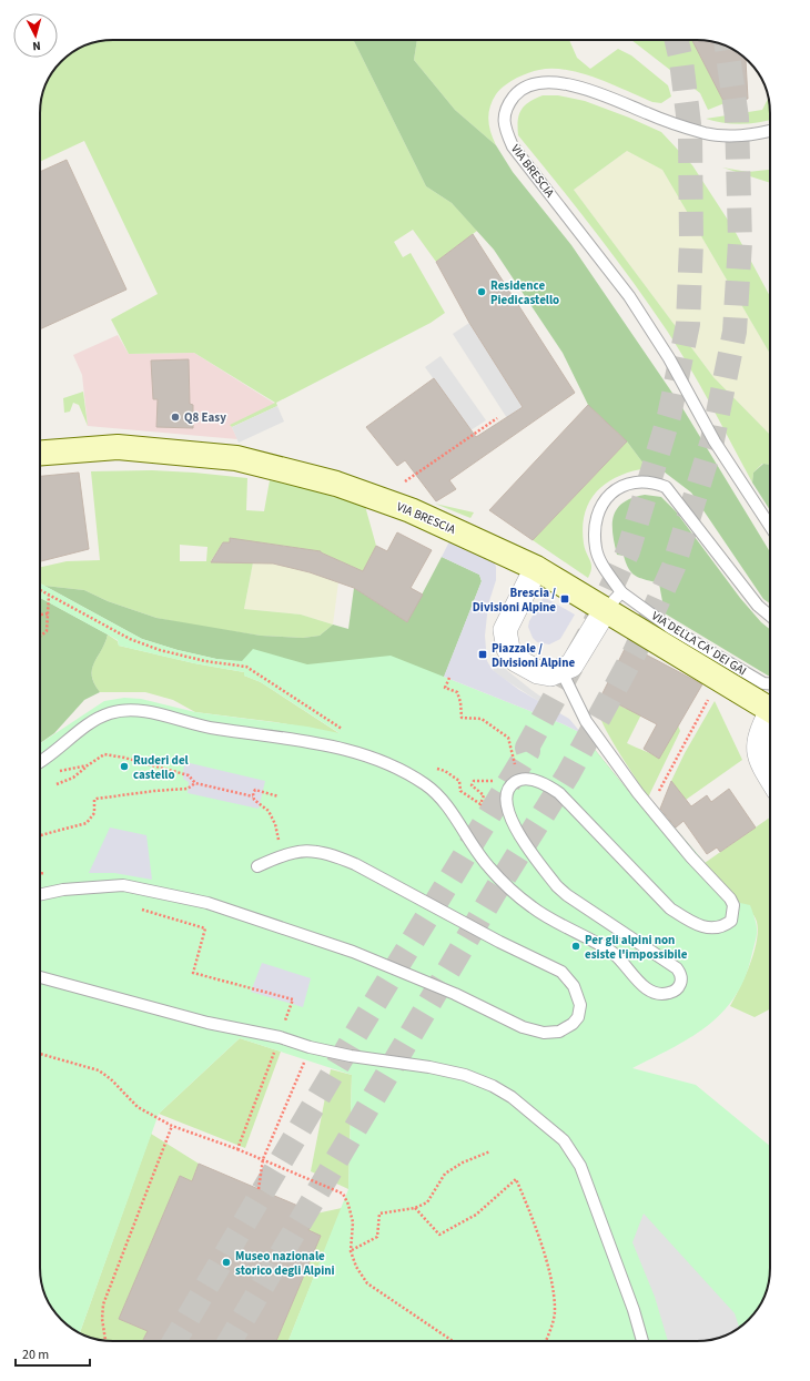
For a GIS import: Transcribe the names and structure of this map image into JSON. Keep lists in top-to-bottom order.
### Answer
{
  "streets": {
    "street": ["VIA BRESCIA"],
    "lane": ["VIA DELLA CA' DEI GAI"]
  },
  "crossings": [
    ["VIA BRESCIA", "VIA DELLA CA' DEI GAI"]
  ],
  "places": {
    "other": [
      "Residence Piedicastello",
      "Q8 Easy",
      "Ruderi del castello",
      "Per gli alpini non esiste l'impossibile",
      "Museo nazionale storico degli Alpini"
    ],
    "transit": ["Brescia / Divisioni Alpine", "Piazzale / Divisioni Alpine"]
  },
  "scale_bar": "20 m",
  "north": "bottom"
}
